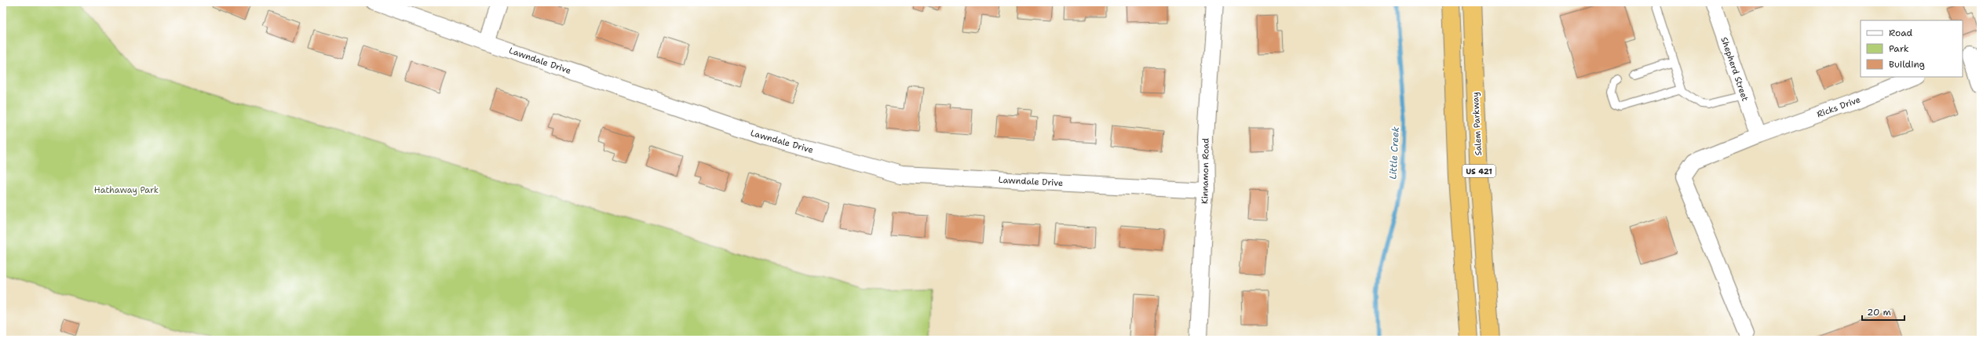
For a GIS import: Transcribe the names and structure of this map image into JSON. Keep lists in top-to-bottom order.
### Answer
{
  "streets": {
    "highway": ["Salem Parkway", "US 421"],
    "street": [
      "Lawndale Drive",
      "Shepherd Street",
      "Ricks Drive",
      "Kinnamon Road"
    ]
  },
  "crossings": [
    ["Lawndale Drive", "Kinnamon Road"],
    ["Shepherd Street", "Ricks Drive"]
  ],
  "water": ["Little Creek"],
  "parks": ["Hathaway Park"],
  "legend": ["Road", "Park", "Building"],
  "scale_bar": "20 m"
}
